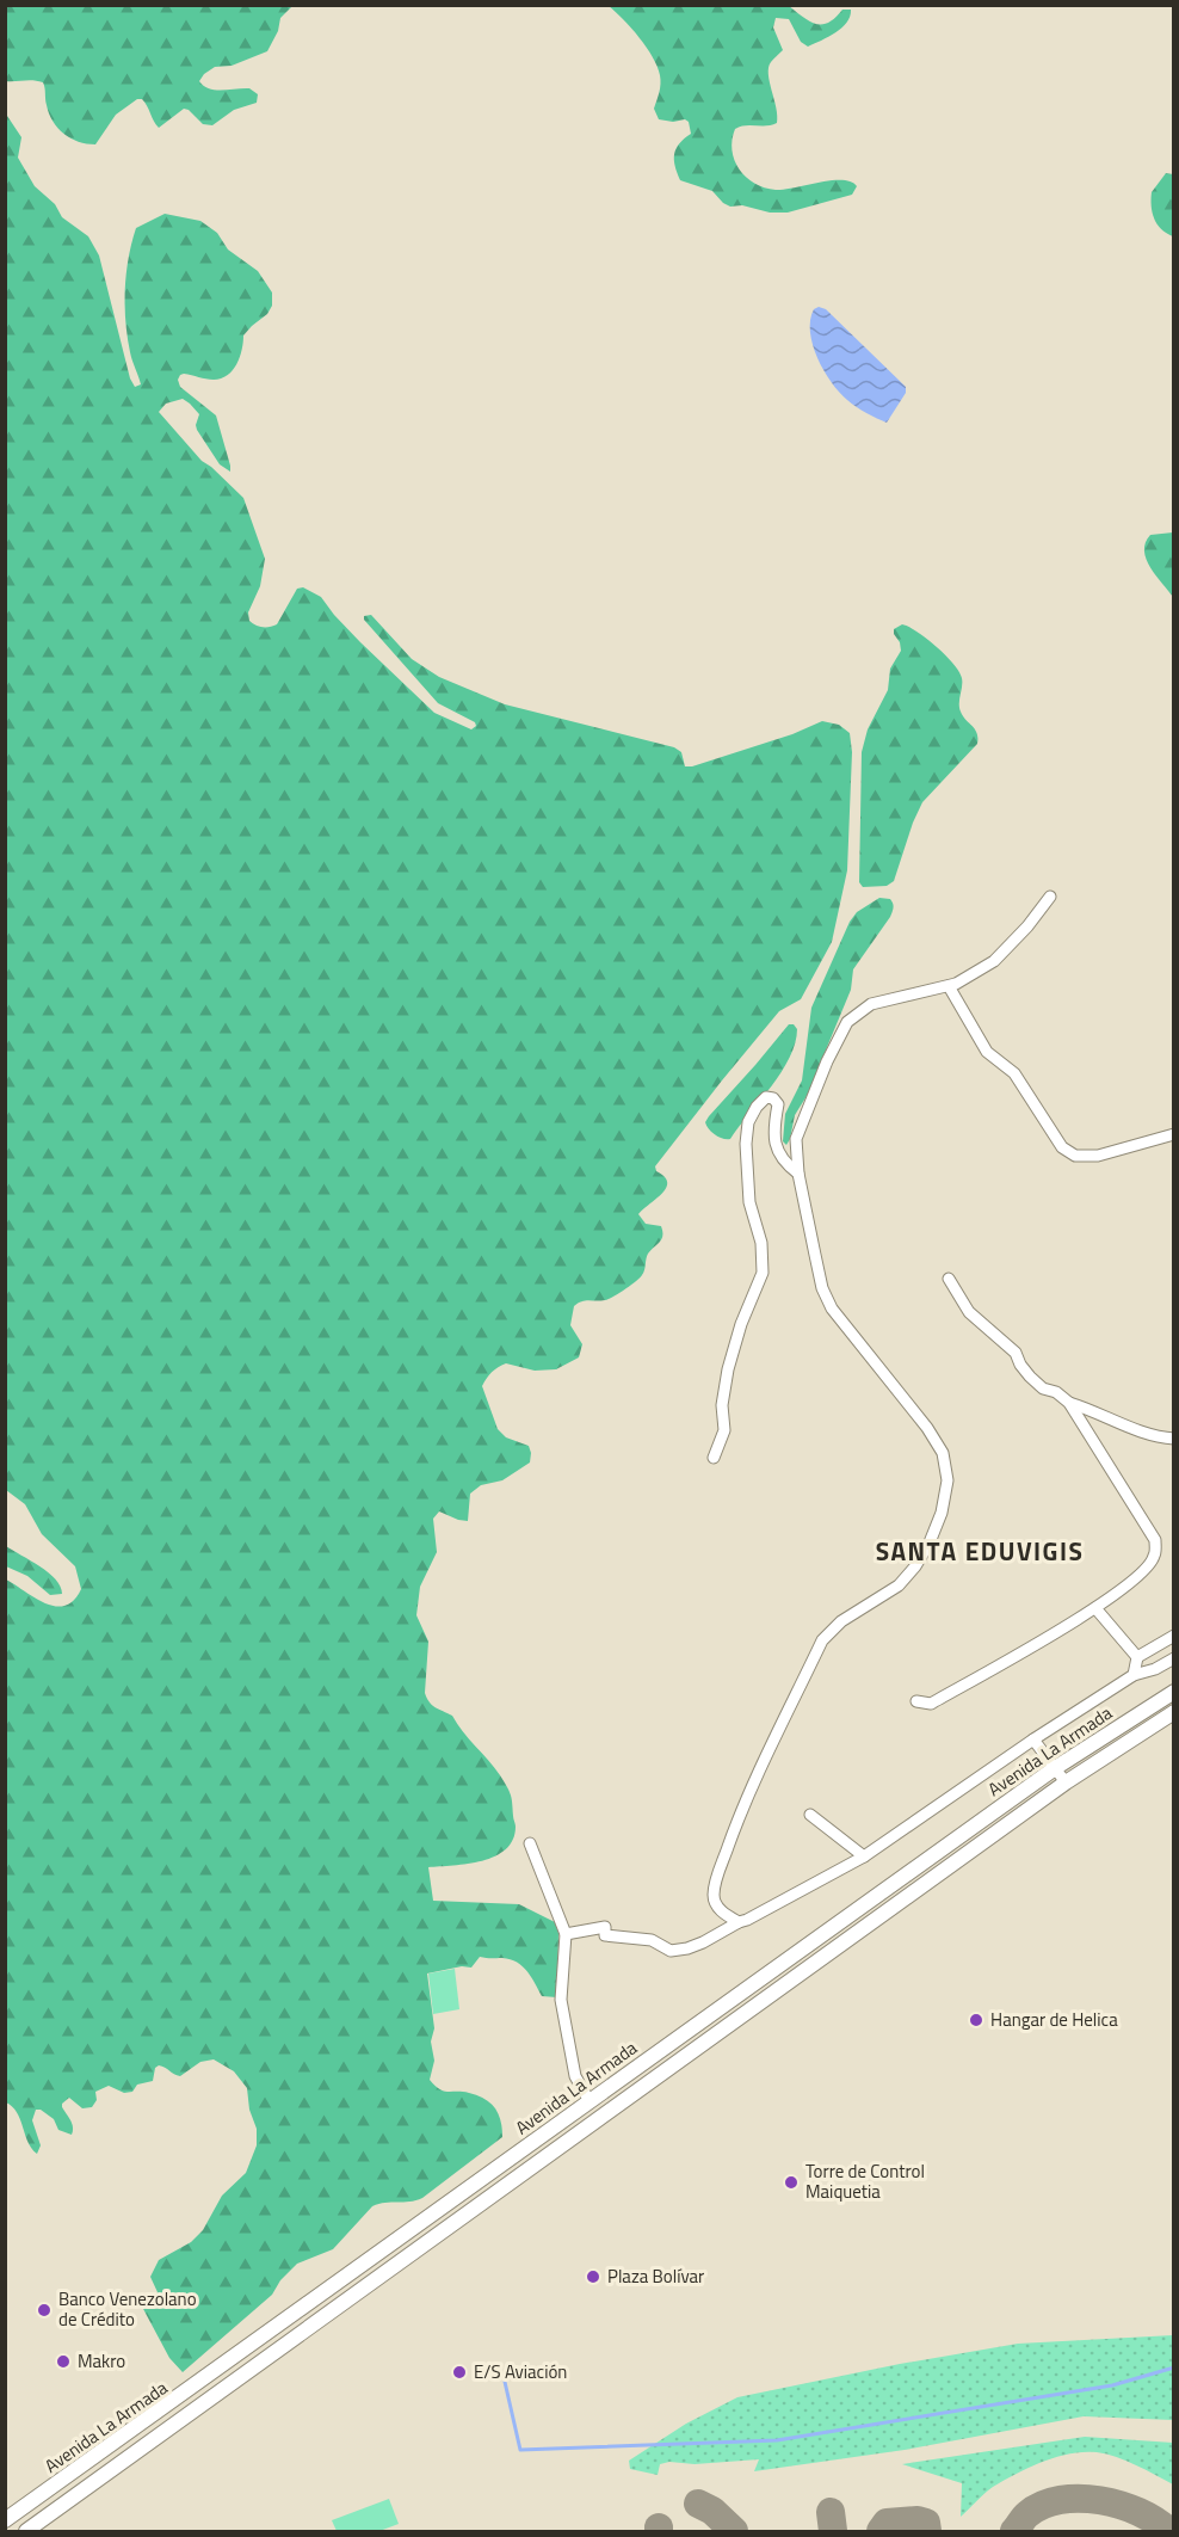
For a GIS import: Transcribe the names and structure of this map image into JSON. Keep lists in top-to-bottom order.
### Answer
{
  "streets": {
    "main road": ["Avenida La Armada"]
  },
  "districts": ["SANTA EDUVIGIS"],
  "places": [
    "Hangar de Helica",
    "Torre de Control Maiquetia",
    "Plaza Bolívar",
    "Banco Venezolano de Crédito",
    "Makro",
    "E/S Aviación"
  ]
}
